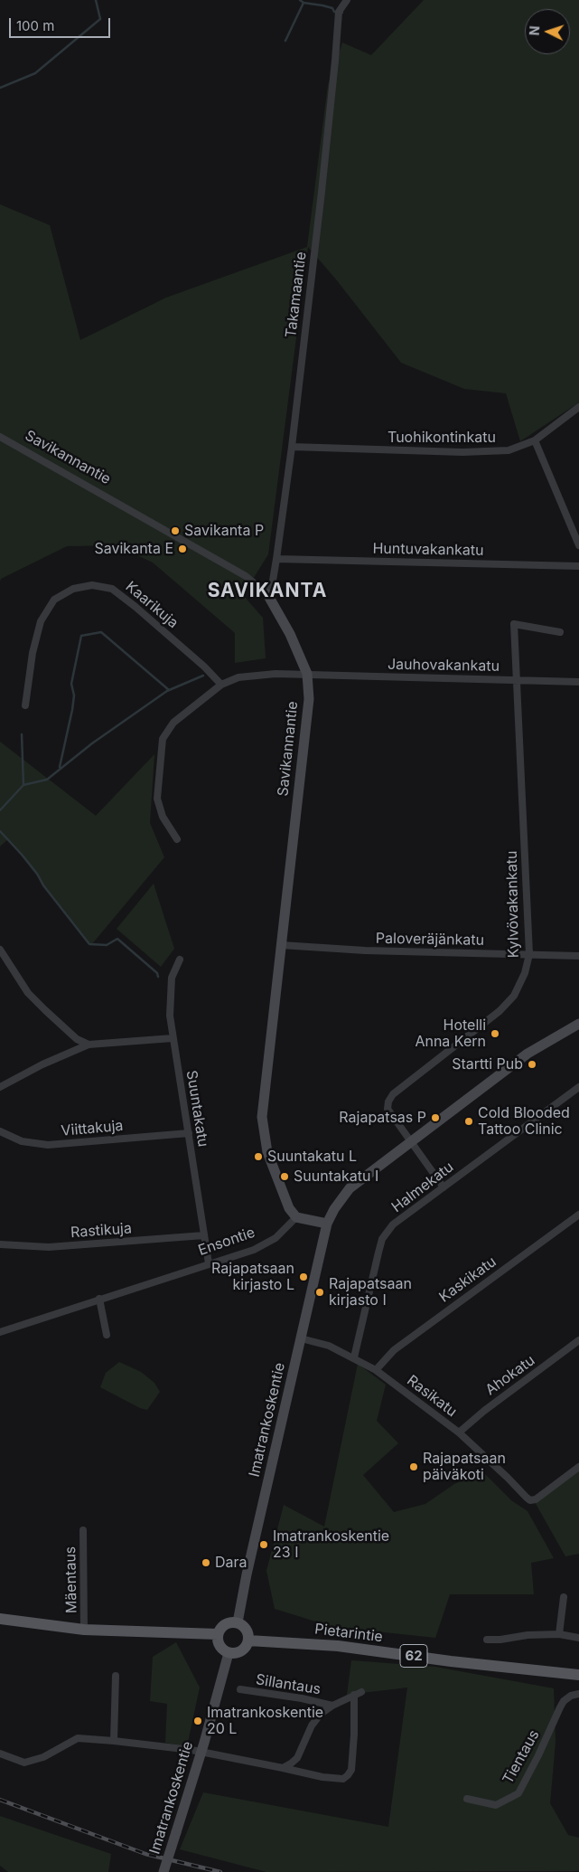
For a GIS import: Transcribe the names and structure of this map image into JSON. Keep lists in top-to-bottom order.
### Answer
{
  "streets": {
    "main road": ["Pietarintie", "62"],
    "street": [
      "Takamaantie",
      "Tuohikontinkatu",
      "Savikannantie",
      "Huntuvakankatu",
      "Kaarikuja",
      "Jauhovakankatu",
      "Kylvövakankatu",
      "Paloveräjänkatu",
      "Suuntakatu",
      "Viittakuja",
      "Halmekatu",
      "Rastikuja",
      "Ensontie",
      "Kaskikatu",
      "Ahokatu",
      "Rasikatu",
      "Imatrankoskentie",
      "Mäentaus",
      "Sillantaus",
      "Tientaus"
    ]
  },
  "crossings": [
    ["Takamaantie", "Tuohikontinkatu"],
    ["Takamaantie", "Savikannantie"],
    ["Takamaantie", "Huntuvakankatu"],
    ["Savikannantie", "Jauhovakankatu"],
    ["Savikannantie", "Paloveräjänkatu"],
    ["Savikannantie", "Ensontie"],
    ["Kaarikuja", "Jauhovakankatu"],
    ["Jauhovakankatu", "Kylvövakankatu"],
    ["Kylvövakankatu", "Paloveräjänkatu"],
    ["Suuntakatu", "Viittakuja"],
    ["Suuntakatu", "Rastikuja"],
    ["Suuntakatu", "Ensontie"],
    ["Halmekatu", "Rasikatu"],
    ["Kaskikatu", "Rasikatu"],
    ["Ahokatu", "Rasikatu"],
    ["Rasikatu", "Imatrankoskentie"],
    ["Imatrankoskentie", "Pietarintie"],
    ["Imatrankoskentie", "Sillantaus"]
  ],
  "districts": ["SAVIKANTA"],
  "places": [
    "Savikanta P",
    "Savikanta E",
    "Hotelli Anna Kern",
    "Startti Pub",
    "Rajapatsas P",
    "Cold Blooded Tattoo Clinic",
    "Suuntakatu L",
    "Suuntakatu I",
    "Rajapatsaan kirjasto L",
    "Rajapatsaan kirjasto I",
    "Rajapatsaan päiväkoti",
    "Imatrankoskentie 23 I",
    "Dara",
    "Imatrankoskentie 20 L"
  ],
  "scale_bar": "100 m",
  "north": "left"
}
